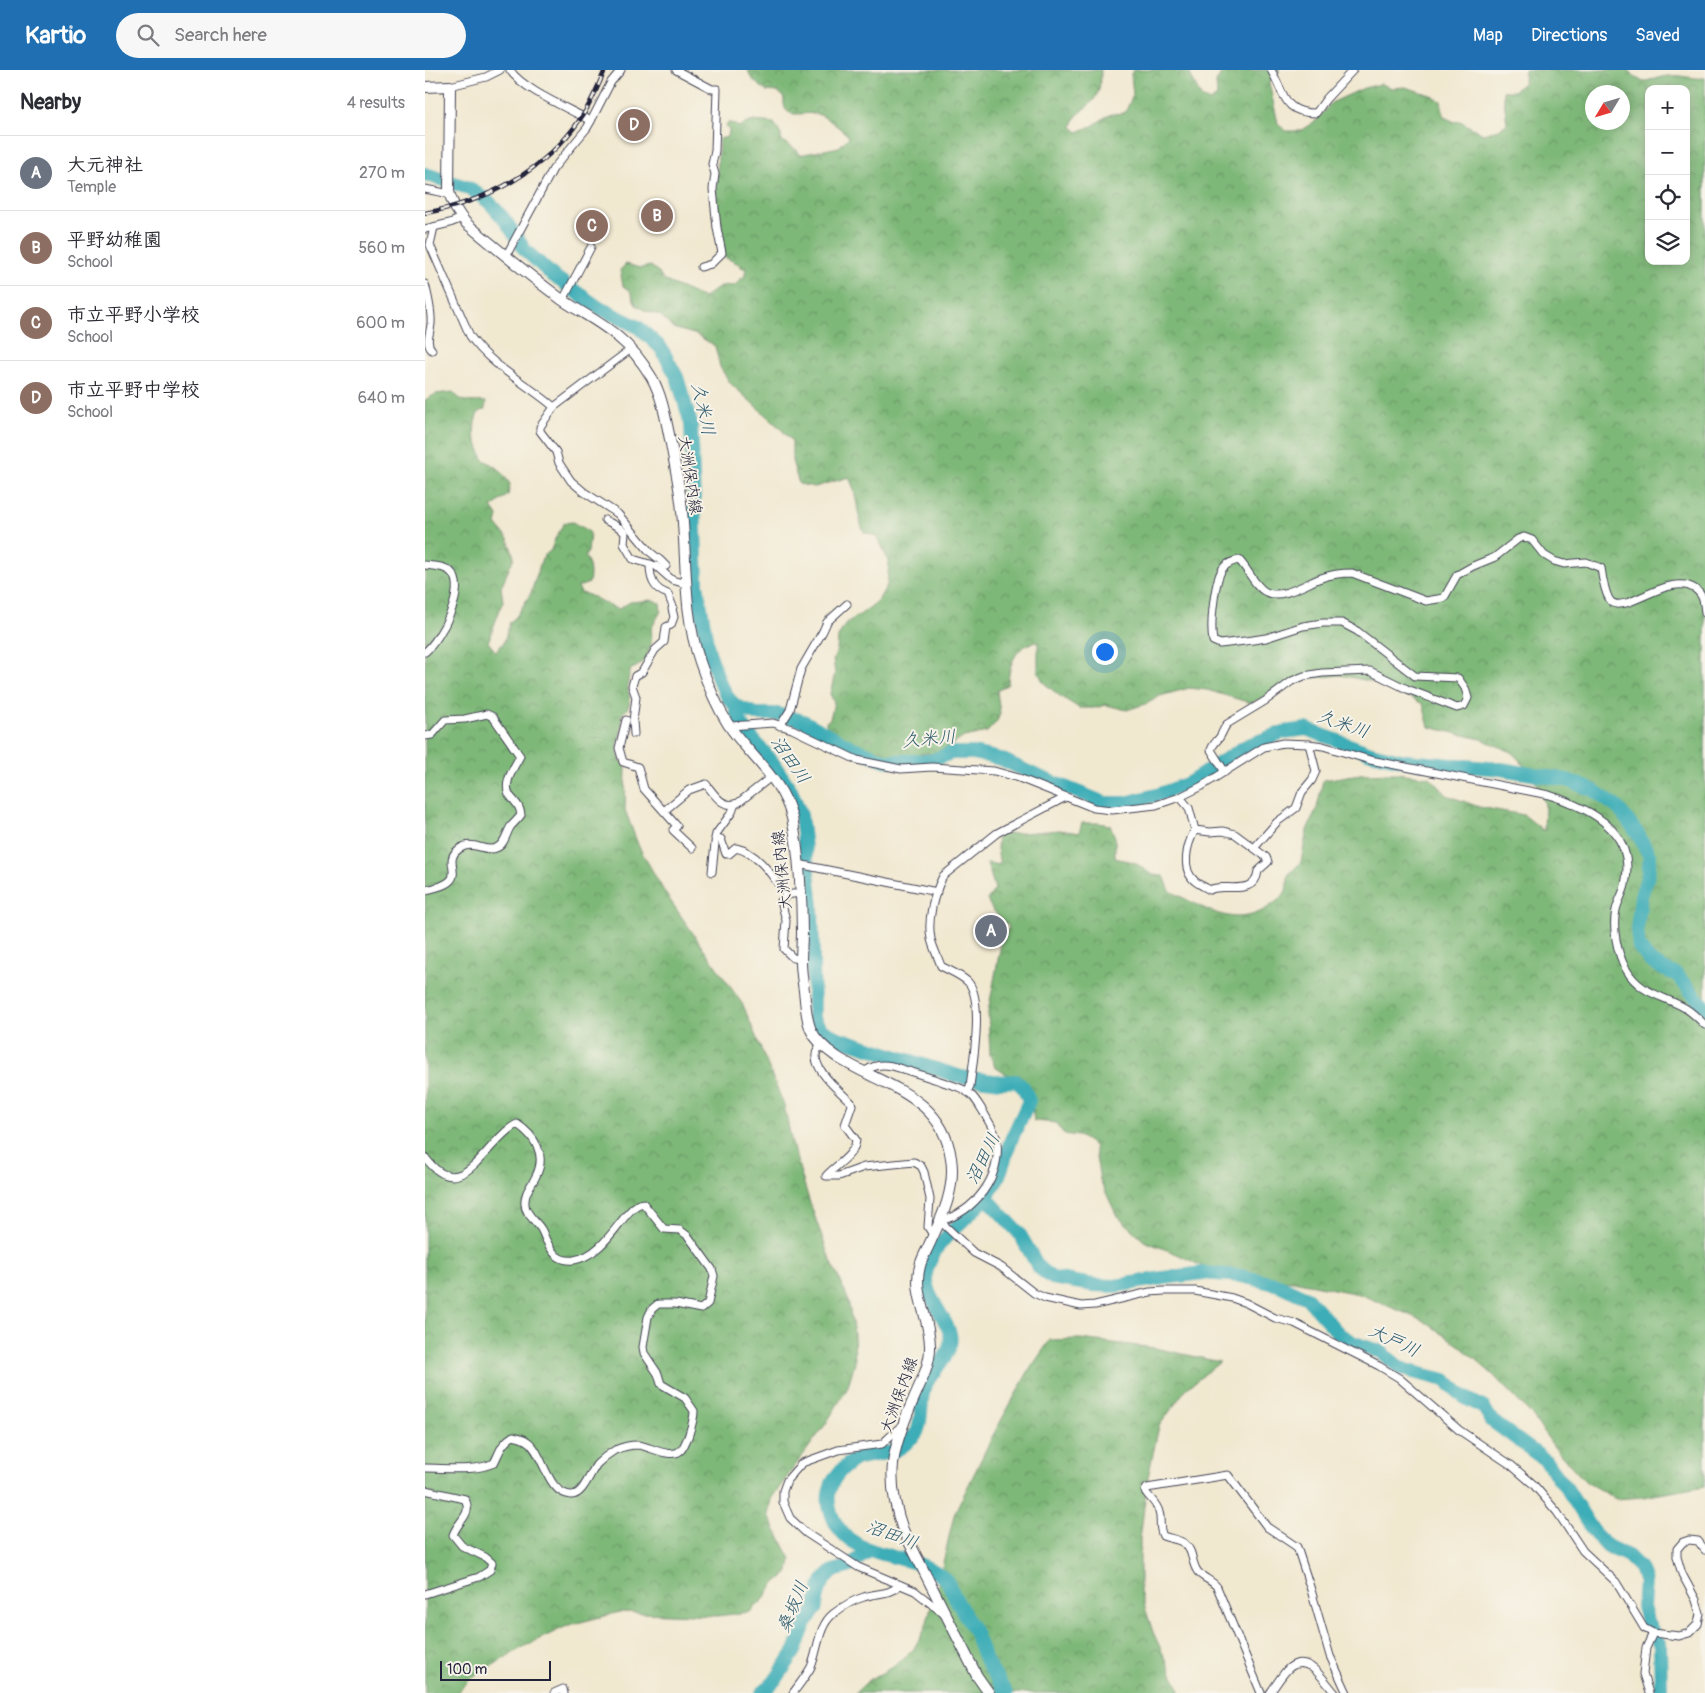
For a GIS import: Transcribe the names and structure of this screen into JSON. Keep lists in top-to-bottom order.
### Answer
{
  "streets": {
    "main road": ["大洲保内線"]
  },
  "water": [
    "久米川",
    "沼田川",
    "大戸川",
    "桑坂川"
  ],
  "scale_bar": "100 m",
  "north": "bottom left",
  "page": {
    "header": "Kartio",
    "search": "Search here",
    "nav": ["Map", "Directions", "Saved"],
    "heading": ["Nearby", "4 results"],
    "map_buttons": ["+", "−"],
    "pins": [
      "D",
      "B",
      "C",
      "A"
    ],
    "list": [
      {
        "mark": "A",
        "name": "大元神社",
        "note": "Temple",
        "value": "270 m"
      },
      {
        "mark": "B",
        "name": "平野幼稚園",
        "note": "School",
        "value": "560 m"
      },
      {
        "mark": "C",
        "name": "市立平野小学校",
        "note": "School",
        "value": "600 m"
      },
      {
        "mark": "D",
        "name": "市立平野中学校",
        "note": "School",
        "value": "640 m"
      }
    ],
    "scale": "100 m"
  }
}
